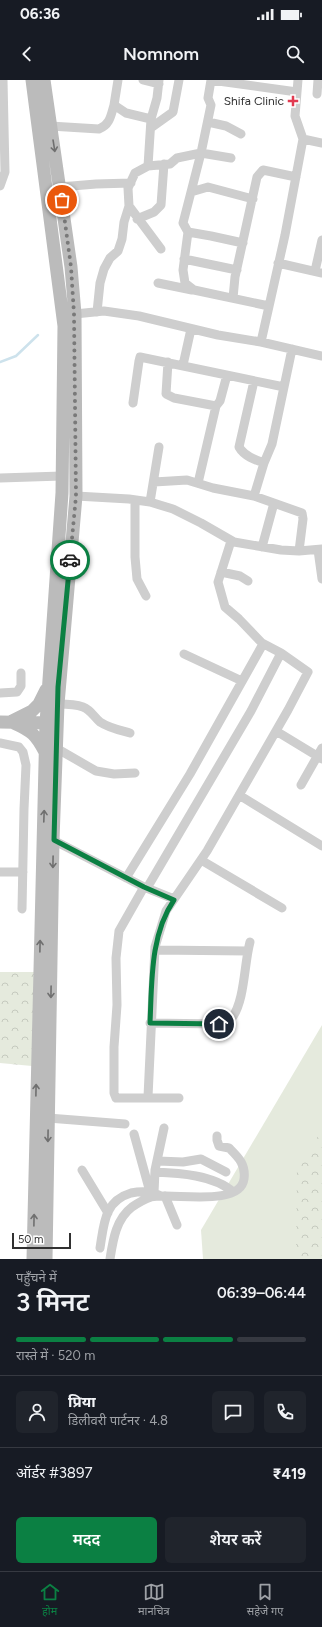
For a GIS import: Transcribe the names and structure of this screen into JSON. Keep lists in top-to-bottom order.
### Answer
{
  "places": {
    "health": ["Shifa Clinic"]
  },
  "scale_bar": "50 m",
  "page": {
    "status": "06:36",
    "header": "Nomnom",
    "scale": "50 m",
    "heading": ["3 मिनट", "पहुँचने में", "06:39–06:44"],
    "panel": [
      "प्रिया",
      "डिलीवरी पार्टनर · 4.8",
      "ऑर्डर #3897",
      "₹419"
    ],
    "bar": "रास्ते में · 520 m",
    "buttons": ["मदद", "शेयर करें"],
    "tabs": ["होम", "मानचित्र", "सहेजे गए"]
  }
}
